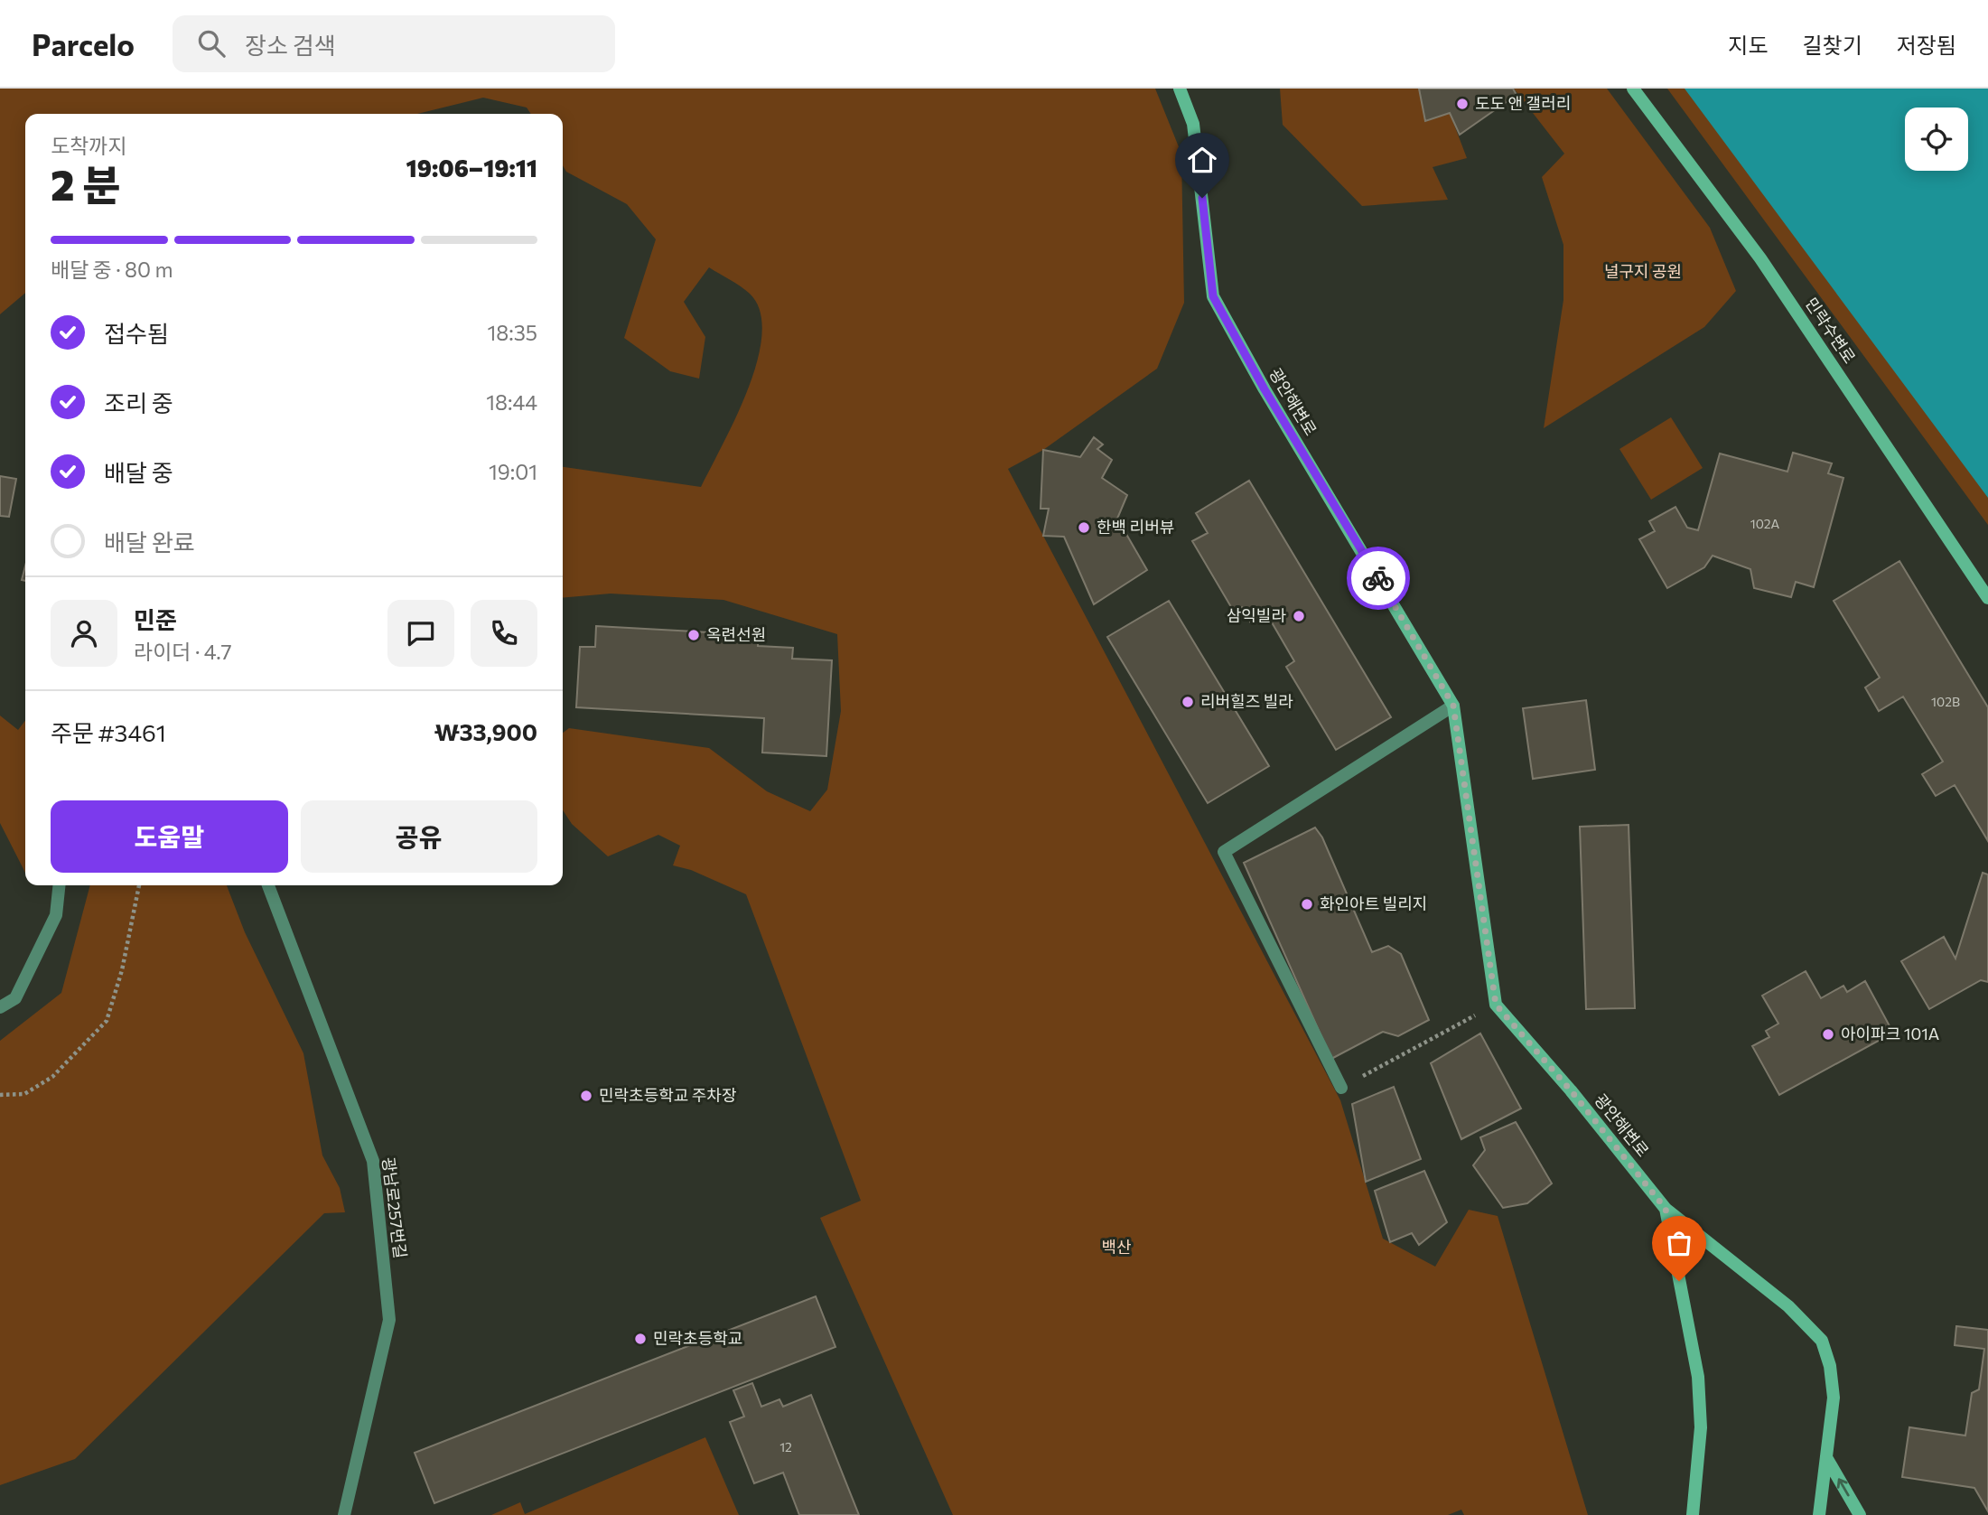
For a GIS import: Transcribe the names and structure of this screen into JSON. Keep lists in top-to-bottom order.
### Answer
{
  "streets": {
    "street": ["민락수변로", "광안해변로", "광남로257번길"]
  },
  "parks": ["널구지 공원", "백산"],
  "places": [
    "도도 앤 갤러리",
    "한백 리버뷰",
    "삼익빌라",
    "옥련선원",
    "리버힐즈 빌라",
    "화인아트 빌리지",
    "아이파크 101A",
    "민락초등학교 주차장",
    "민락초등학교"
  ],
  "house_numbers": ["102A", "102B", "12"],
  "page": {
    "header": "Parcelo",
    "search": "장소 검색",
    "nav": ["지도", "길찾기", "저장됨"],
    "heading": ["2 분", "도착까지", "19:06–19:11"],
    "panel": [
      "민준",
      "라이더 · 4.7",
      "주문 #3461",
      "₩33,900"
    ],
    "bar": "배달 중 · 80 m",
    "list": [
      ["접수됨", "18:35"],
      ["조리 중", "18:44"],
      ["배달 중", "19:01"],
      "배달 완료"
    ],
    "buttons": ["도움말", "공유"]
  }
}
